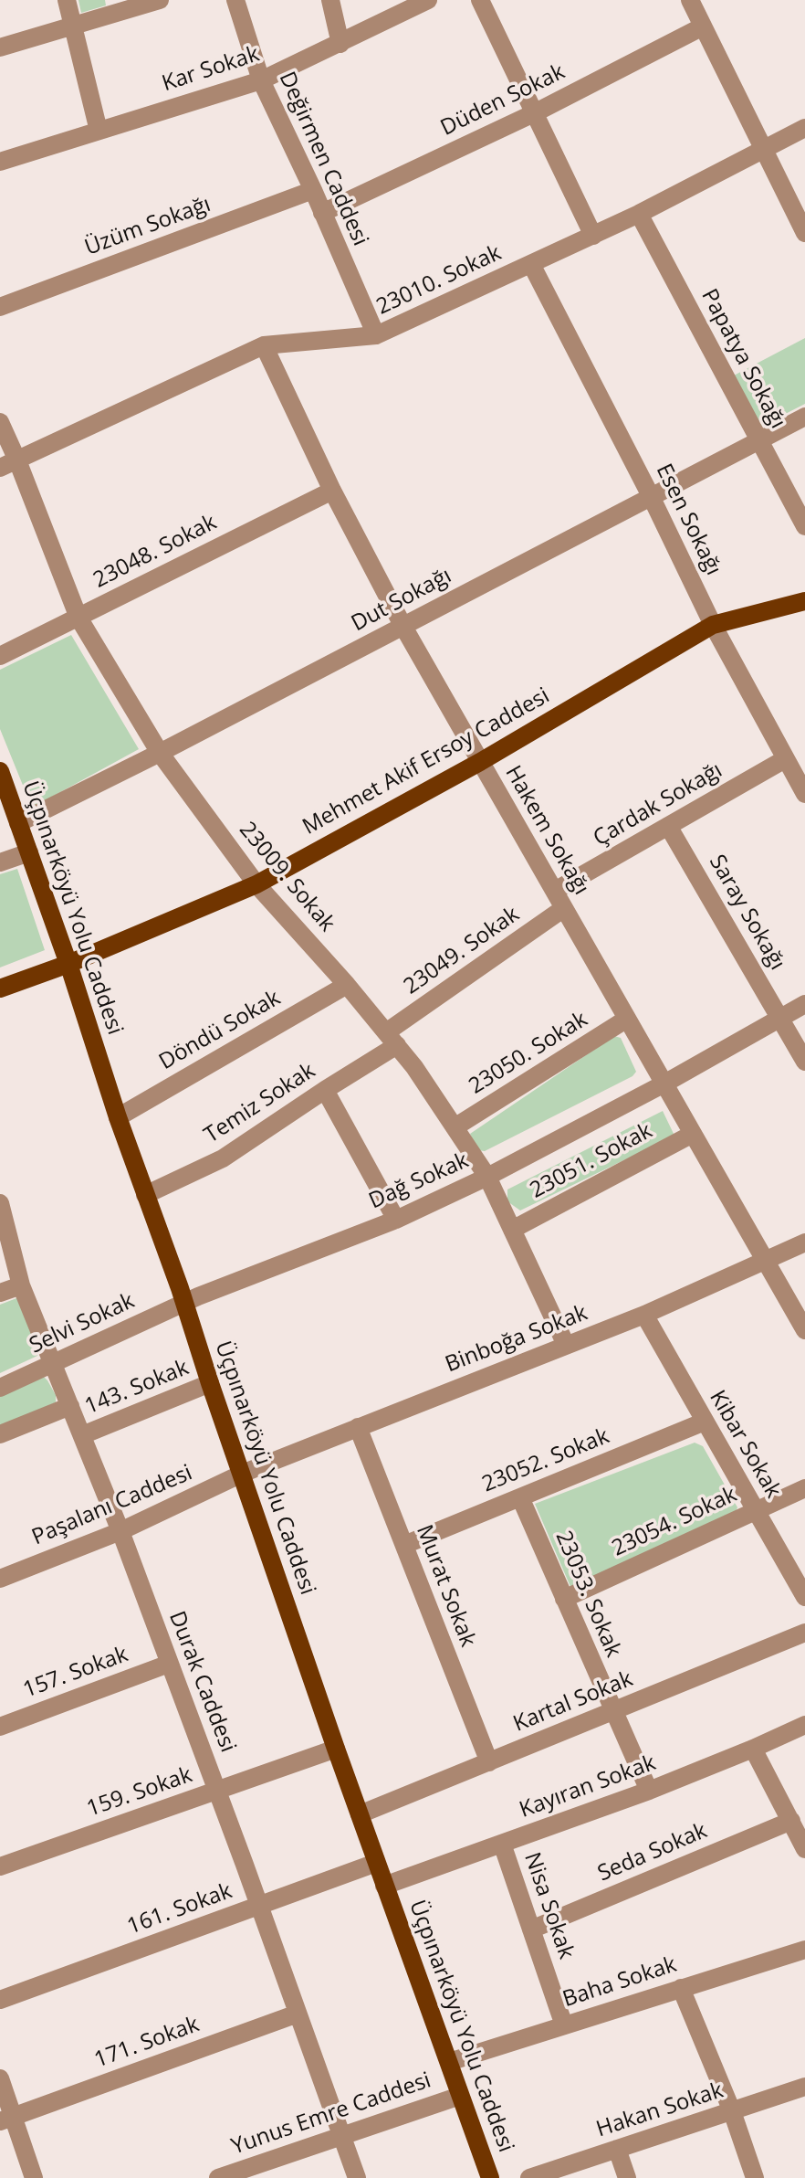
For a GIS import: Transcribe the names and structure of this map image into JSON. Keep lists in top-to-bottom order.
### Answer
{
  "streets": {
    "main road": ["Mehmet Akif Ersoy Caddesi", "Üçpınarköyü Yolu Caddesi"],
    "street": [
      "Kar Sokak",
      "Düden Sokak",
      "Değirmen Caddesi",
      "Üzüm Sokağı",
      "23010. Sokak",
      "Papatya Sokağı",
      "Esen Sokağı",
      "23048. Sokak",
      "Dut Sokağı",
      "Çardak Sokağı",
      "Hakem Sokağı",
      "23009. Sokak",
      "Saray Sokağı",
      "23049. Sokak",
      "Döndü Sokak",
      "23050. Sokak",
      "Temiz Sokak",
      "23051. Sokak",
      "Dağ Sokak",
      "Selvi Sokak",
      "Binboğa Sokak",
      "143. Sokak",
      "Kibar Sokak",
      "23052. Sokak",
      "Paşalanı Caddesi",
      "23054. Sokak",
      "Murat Sokak",
      "23053. Sokak",
      "157. Sokak",
      "Durak Caddesi",
      "Kartal Sokak",
      "Kayıran Sokak",
      "159. Sokak",
      "Seda Sokak",
      "Nisa Sokak",
      "161. Sokak",
      "Baha Sokak",
      "171. Sokak",
      "Hakan Sokak",
      "Yunus Emre Caddesi"
    ]
  },
  "crossings": [
    ["Kar Sokak", "Değirmen Caddesi"],
    ["Düden Sokak", "Değirmen Caddesi"],
    ["Değirmen Caddesi", "Üzüm Sokağı"],
    ["Değirmen Caddesi", "23010. Sokak"],
    ["23010. Sokak", "Papatya Sokağı"],
    ["23010. Sokak", "Esen Sokağı"],
    ["23010. Sokak", "Hakem Sokağı"],
    ["23010. Sokak", "23009. Sokak"],
    ["Papatya Sokağı", "Dut Sokağı"],
    ["Esen Sokağı", "Dut Sokağı"],
    ["Esen Sokağı", "Mehmet Akif Ersoy Caddesi"],
    ["Esen Sokağı", "Çardak Sokağı"],
    ["23048. Sokak", "Hakem Sokağı"],
    ["23048. Sokak", "23009. Sokak"],
    ["Dut Sokağı", "Hakem Sokağı"],
    ["Dut Sokağı", "23009. Sokak"],
    ["Dut Sokağı", "Üçpınarköyü Yolu Caddesi"],
    ["Mehmet Akif Ersoy Caddesi", "Hakem Sokağı"],
    ["Mehmet Akif Ersoy Caddesi", "23009. Sokak"],
    ["Mehmet Akif Ersoy Caddesi", "Üçpınarköyü Yolu Caddesi"],
    ["Çardak Sokağı", "Hakem Sokağı"],
    ["Çardak Sokağı", "Saray Sokağı"],
    ["Hakem Sokağı", "23049. Sokak"],
    ["Hakem Sokağı", "23050. Sokak"],
    ["Hakem Sokağı", "23051. Sokak"],
    ["Hakem Sokağı", "Dağ Sokak"],
    ["Hakem Sokağı", "Binboğa Sokak"],
    ["23009. Sokak", "23049. Sokak"],
    ["23009. Sokak", "Döndü Sokak"],
    ["23009. Sokak", "23050. Sokak"],
    ["23009. Sokak", "Temiz Sokak"],
    ["23009. Sokak", "23051. Sokak"],
    ["23009. Sokak", "Dağ Sokak"],
    ["23009. Sokak", "Binboğa Sokak"],
    ["Üçpınarköyü Yolu Caddesi", "Döndü Sokak"],
    ["Üçpınarköyü Yolu Caddesi", "Temiz Sokak"],
    ["Üçpınarköyü Yolu Caddesi", "Dağ Sokak"],
    ["Üçpınarköyü Yolu Caddesi", "Selvi Sokak"],
    ["Üçpınarköyü Yolu Caddesi", "Binboğa Sokak"],
    ["Üçpınarköyü Yolu Caddesi", "143. Sokak"],
    ["Üçpınarköyü Yolu Caddesi", "Paşalanı Caddesi"],
    ["Üçpınarköyü Yolu Caddesi", "Kartal Sokak"],
    ["Üçpınarköyü Yolu Caddesi", "Kayıran Sokak"],
    ["Üçpınarköyü Yolu Caddesi", "159. Sokak"],
    ["Üçpınarköyü Yolu Caddesi", "161. Sokak"],
    ["Üçpınarköyü Yolu Caddesi", "Baha Sokak"],
    ["Üçpınarköyü Yolu Caddesi", "Yunus Emre Caddesi"],
    ["Saray Sokağı", "Dağ Sokak"],
    ["23049. Sokak", "Temiz Sokak"],
    ["Dağ Sokak", "Selvi Sokak"],
    ["Selvi Sokak", "Durak Caddesi"],
    ["Binboğa Sokak", "Kibar Sokak"],
    ["Binboğa Sokak", "Paşalanı Caddesi"],
    ["Binboğa Sokak", "Murat Sokak"],
    ["143. Sokak", "Durak Caddesi"],
    ["Kibar Sokak", "23052. Sokak"],
    ["Kibar Sokak", "23054. Sokak"],
    ["23052. Sokak", "Murat Sokak"],
    ["23052. Sokak", "23053. Sokak"],
    ["Paşalanı Caddesi", "Durak Caddesi"],
    ["23054. Sokak", "23053. Sokak"],
    ["Murat Sokak", "Kartal Sokak"],
    ["23053. Sokak", "Kartal Sokak"],
    ["23053. Sokak", "Kayıran Sokak"],
    ["157. Sokak", "Durak Caddesi"],
    ["Durak Caddesi", "159. Sokak"],
    ["Durak Caddesi", "161. Sokak"],
    ["Durak Caddesi", "171. Sokak"],
    ["Durak Caddesi", "Yunus Emre Caddesi"],
    ["Kayıran Sokak", "Nisa Sokak"],
    ["Seda Sokak", "Nisa Sokak"],
    ["Nisa Sokak", "Baha Sokak"]
  ]
}
